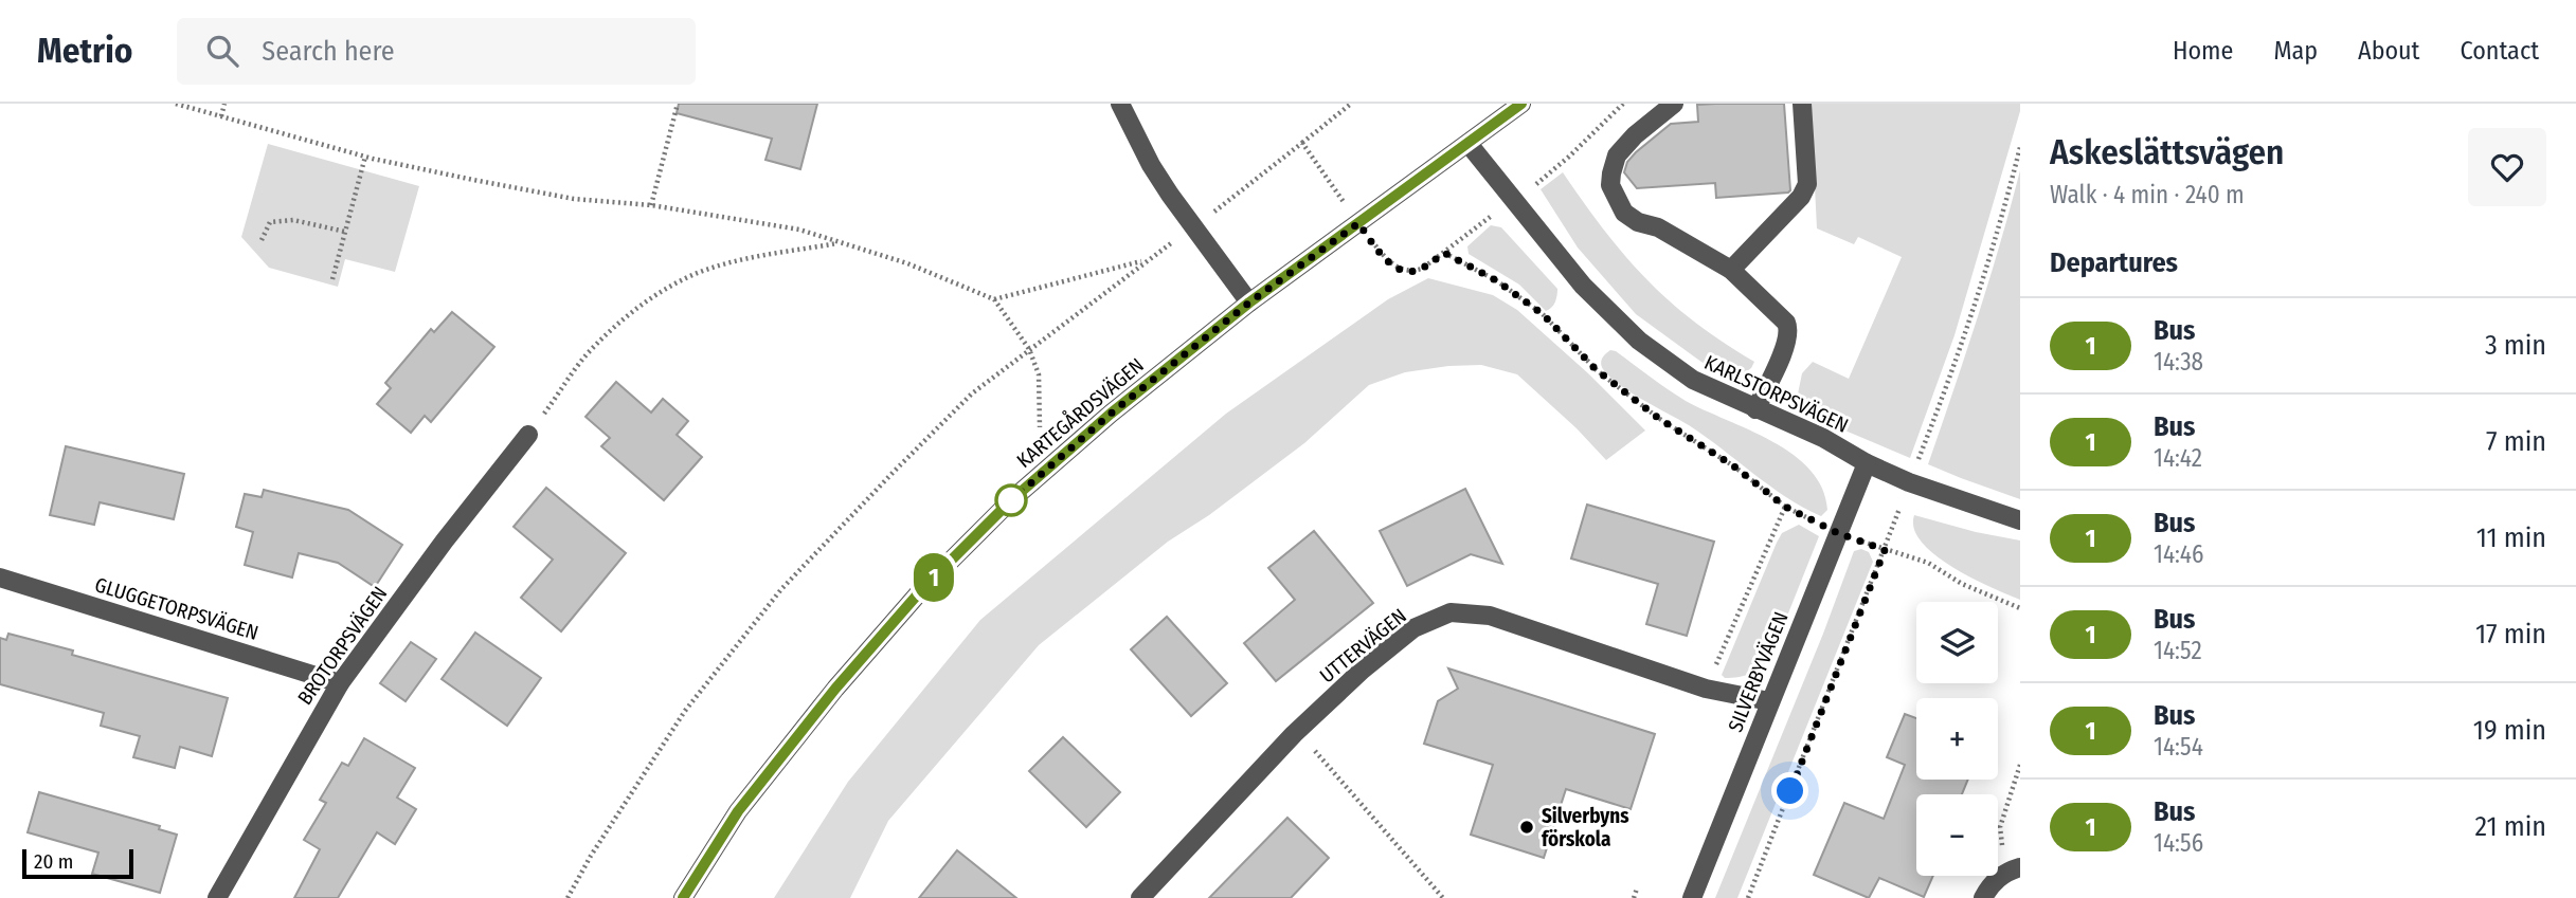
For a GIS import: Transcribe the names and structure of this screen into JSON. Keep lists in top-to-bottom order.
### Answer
{
  "streets": {
    "street": [
      "KARLSTORPSVÄGEN",
      "KARTEGÅRDSVÄGEN",
      "GLUGGETORPSVÄGEN",
      "BROTORPSVÄGEN",
      "UTTERVÄGEN",
      "SILVERBYVÄGEN"
    ]
  },
  "crossings": [
    ["KARLSTORPSVÄGEN", "KARTEGÅRDSVÄGEN"],
    ["KARLSTORPSVÄGEN", "SILVERBYVÄGEN"],
    ["GLUGGETORPSVÄGEN", "BROTORPSVÄGEN"],
    ["UTTERVÄGEN", "SILVERBYVÄGEN"]
  ],
  "places": ["Silverbyns förskola"],
  "lines": ["bus line 1"],
  "scale_bar": "20 m",
  "page": {
    "header": "Metrio",
    "search": "Search here",
    "nav": [
      "Home",
      "Map",
      "About",
      "Contact"
    ],
    "on_map": "1",
    "heading": [
      ["Askeslättsvägen", "Walk · 4 min · 240 m"],
      "Departures"
    ],
    "list": [
      {
        "mark": "1",
        "name": "Bus",
        "note": "14:38",
        "value": "3 min"
      },
      {
        "mark": "1",
        "name": "Bus",
        "note": "14:42",
        "value": "7 min"
      },
      {
        "mark": "1",
        "name": "Bus",
        "note": "14:46",
        "value": "11 min"
      },
      {
        "mark": "1",
        "name": "Bus",
        "note": "14:52",
        "value": "17 min"
      },
      {
        "mark": "1",
        "name": "Bus",
        "note": "14:54",
        "value": "19 min"
      },
      {
        "mark": "1",
        "name": "Bus",
        "note": "14:56",
        "value": "21 min"
      }
    ],
    "map_buttons": ["+", "−"],
    "scale": "20 m"
  }
}
